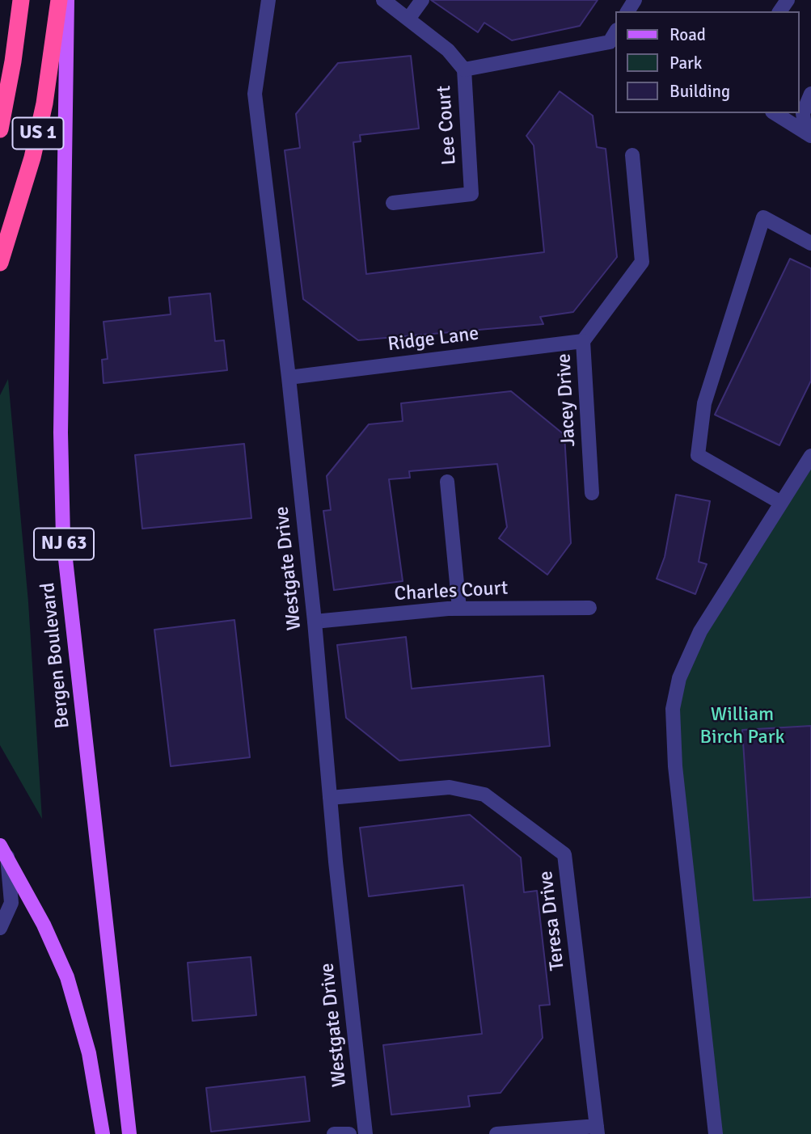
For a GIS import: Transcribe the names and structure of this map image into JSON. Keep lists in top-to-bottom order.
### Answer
{
  "streets": {
    "highway": ["US 1"],
    "main road": ["NJ 63", "Bergen Boulevard"],
    "street": [
      "Lee Court",
      "Ridge Lane",
      "Jacey Drive",
      "Westgate Drive",
      "Charles Court",
      "Teresa Drive"
    ]
  },
  "crossings": [
    ["Ridge Lane", "Jacey Drive"],
    ["Ridge Lane", "Westgate Drive"],
    ["Westgate Drive", "Charles Court"],
    ["Westgate Drive", "Teresa Drive"]
  ],
  "parks": ["William Birch Park"],
  "legend": ["Road", "Park", "Building"]
}
